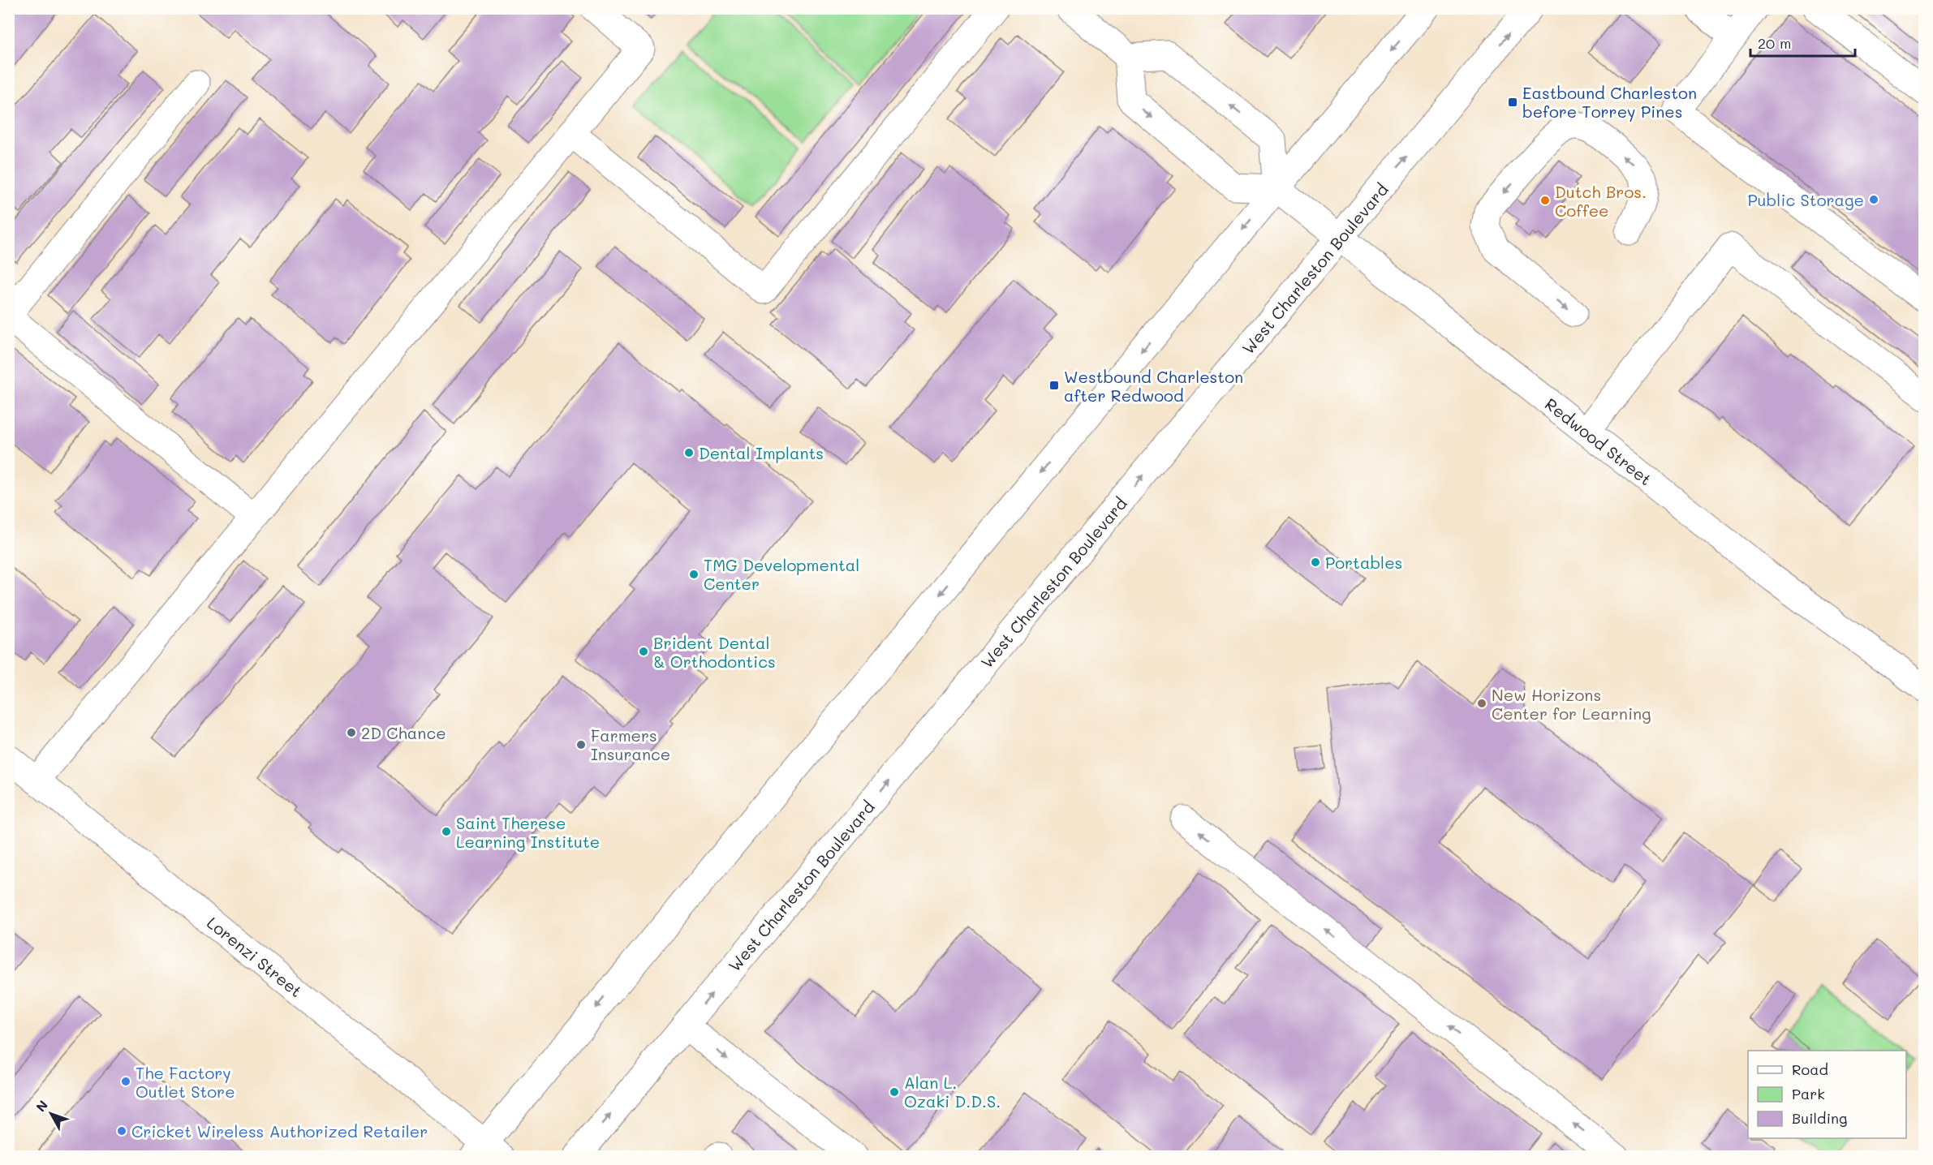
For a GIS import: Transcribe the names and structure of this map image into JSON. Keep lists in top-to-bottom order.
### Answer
{
  "streets": {
    "street": ["West Charleston Boulevard", "Redwood Street", "Lorenzi Street"]
  },
  "crossings": [
    ["West Charleston Boulevard", "Redwood Street"]
  ],
  "places": {
    "transit": ["Eastbound Charleston before Torrey Pines", "Westbound Charleston after Redwood"],
    "other": [
      "Public Storage",
      "Dutch Bros. Coffee",
      "Dental Implants",
      "Portables",
      "TMG Developmental Center",
      "Brident Dental & Orthodontics",
      "New Horizons Center for Learning",
      "2D Chance",
      "Farmers Insurance",
      "Saint Therese Learning Institute",
      "The Factory Outlet Store",
      "Alan L. Ozaki D.D.S.",
      "Cricket Wireless Authorized Retailer"
    ]
  },
  "legend": ["Road", "Park", "Building"],
  "scale_bar": "20 m",
  "north": "top left"
}
